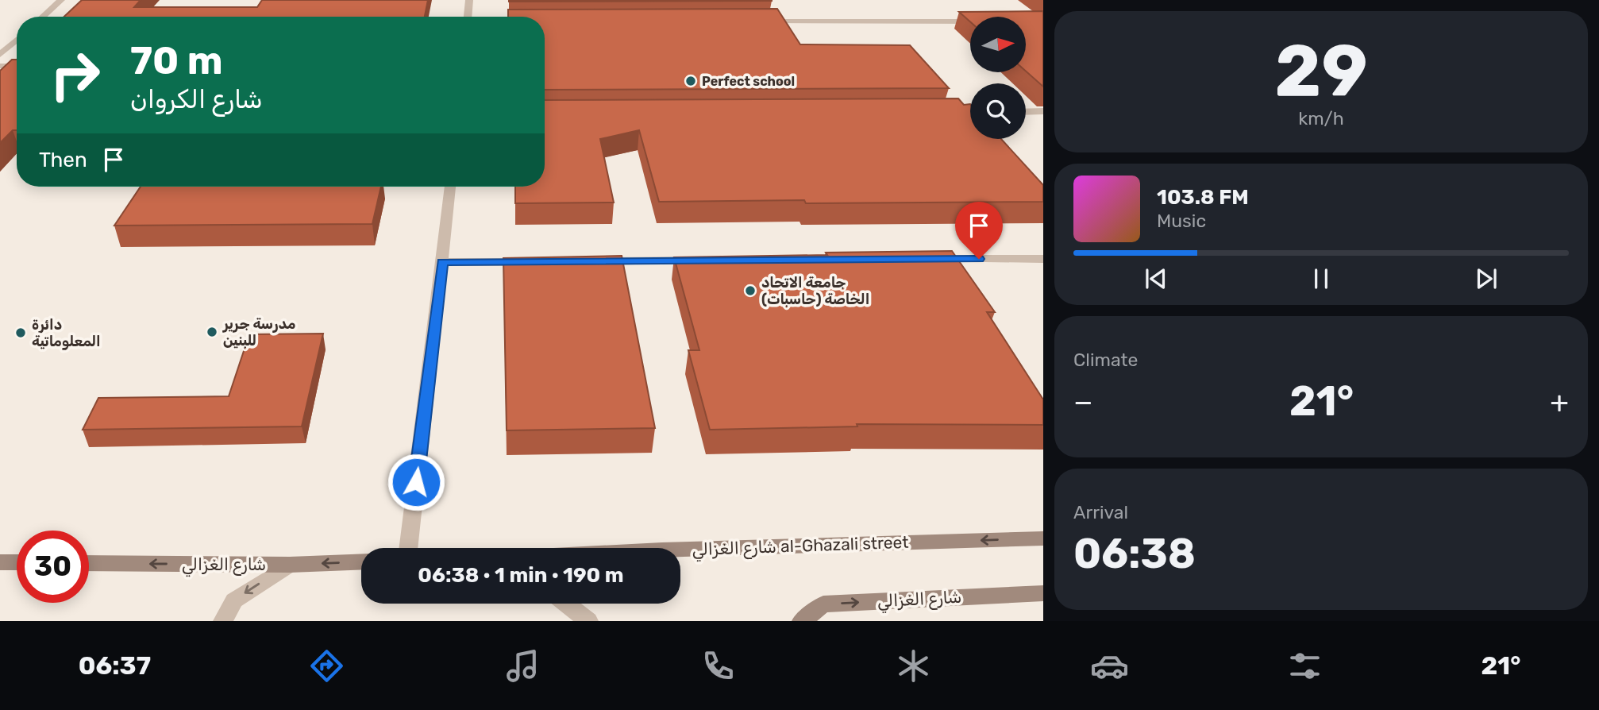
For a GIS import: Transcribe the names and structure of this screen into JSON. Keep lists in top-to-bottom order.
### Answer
{
  "streets": {
    "main road": ["شارع الغزالي al-Ghazali street", "شارع الغزالي"]
  },
  "one_way": ["شارع الغزالي al-Ghazali street"],
  "places": [
    "Perfect school",
    "جامعة الاتحاد الخاصة (حاسبات)",
    "مدرسة جرير للبنين",
    "دائرة المعلوماتية"
  ],
  "north": "right",
  "page": {
    "tile": [
      ["29", "km/h"],
      "Climate",
      ["Arrival", "06:38"]
    ],
    "turn": ["70 m", "شارع الكروان"],
    "then": "Then",
    "song": ["103.8 FM", "Music"],
    "heat": ["−", "21°", "+"],
    "limit": "30",
    "trip": "06:38 · 1 min · 190 m",
    "tabs": ["06:37", "21°"]
  }
}
